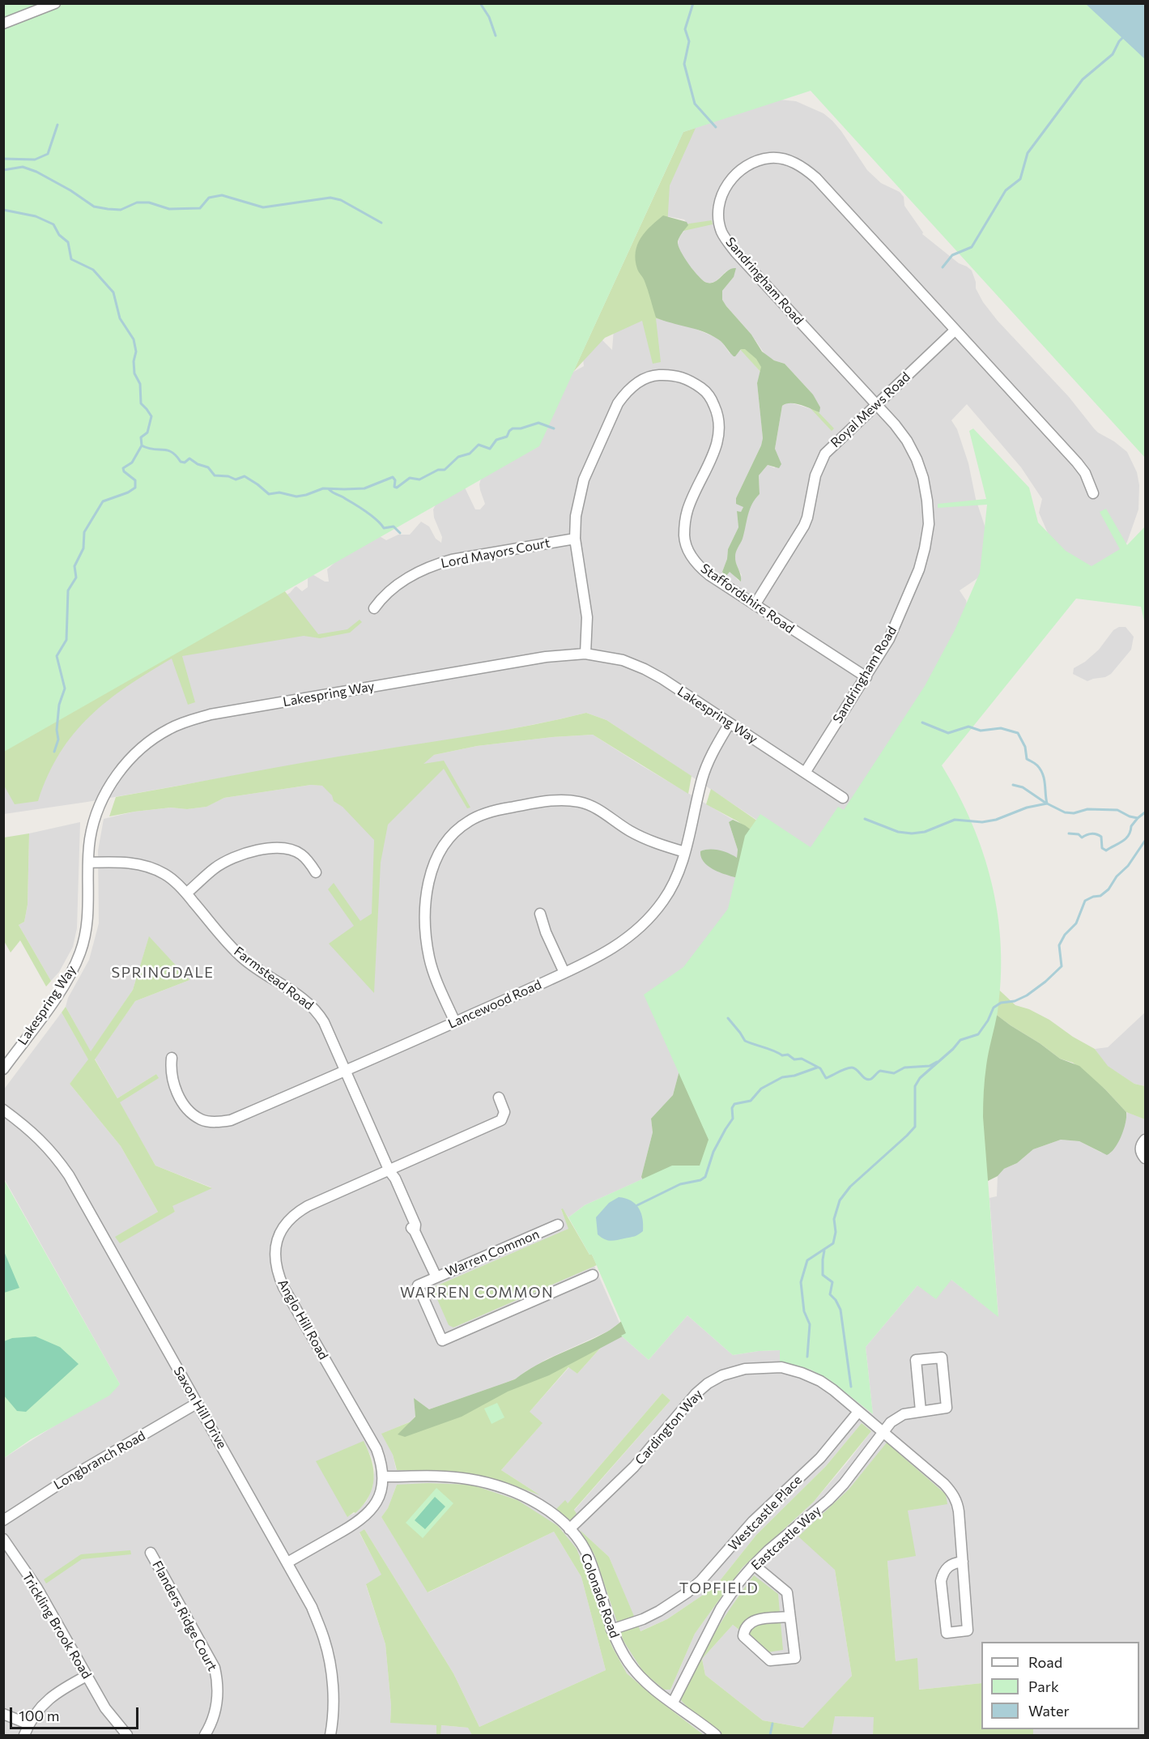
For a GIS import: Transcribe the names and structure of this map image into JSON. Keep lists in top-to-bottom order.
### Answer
{
  "streets": {
    "street": [
      "Sandringham Road",
      "Royal Mews Road",
      "Lord Mayors Court",
      "Staffordshire Road",
      "Lakespring Way",
      "Farmstead Road",
      "Lancewood Road",
      "Warren Common",
      "Anglo Hill Road",
      "Saxon Hill Drive",
      "Cardington Way",
      "Longbranch Road",
      "Westcastle Place",
      "Eastcastle Way",
      "Colonade Road",
      "Flanders Ridge Court",
      "Trickling Brook Road"
    ]
  },
  "crossings": [
    ["Sandringham Road", "Royal Mews Road"],
    ["Sandringham Road", "Staffordshire Road"],
    ["Sandringham Road", "Lakespring Way"],
    ["Royal Mews Road", "Staffordshire Road"],
    ["Lord Mayors Court", "Staffordshire Road"],
    ["Staffordshire Road", "Lakespring Way"],
    ["Lakespring Way", "Farmstead Road"],
    ["Lakespring Way", "Lancewood Road"],
    ["Farmstead Road", "Lancewood Road"],
    ["Farmstead Road", "Warren Common"],
    ["Farmstead Road", "Anglo Hill Road"],
    ["Anglo Hill Road", "Saxon Hill Drive"],
    ["Anglo Hill Road", "Colonade Road"],
    ["Saxon Hill Drive", "Longbranch Road"],
    ["Cardington Way", "Westcastle Place"],
    ["Cardington Way", "Eastcastle Way"],
    ["Cardington Way", "Colonade Road"],
    ["Westcastle Place", "Colonade Road"],
    ["Eastcastle Way", "Colonade Road"]
  ],
  "districts": ["SPRINGDALE", "WARREN COMMON", "TOPFIELD"],
  "legend": ["Road", "Park", "Water"],
  "scale_bar": "100 m"
}
